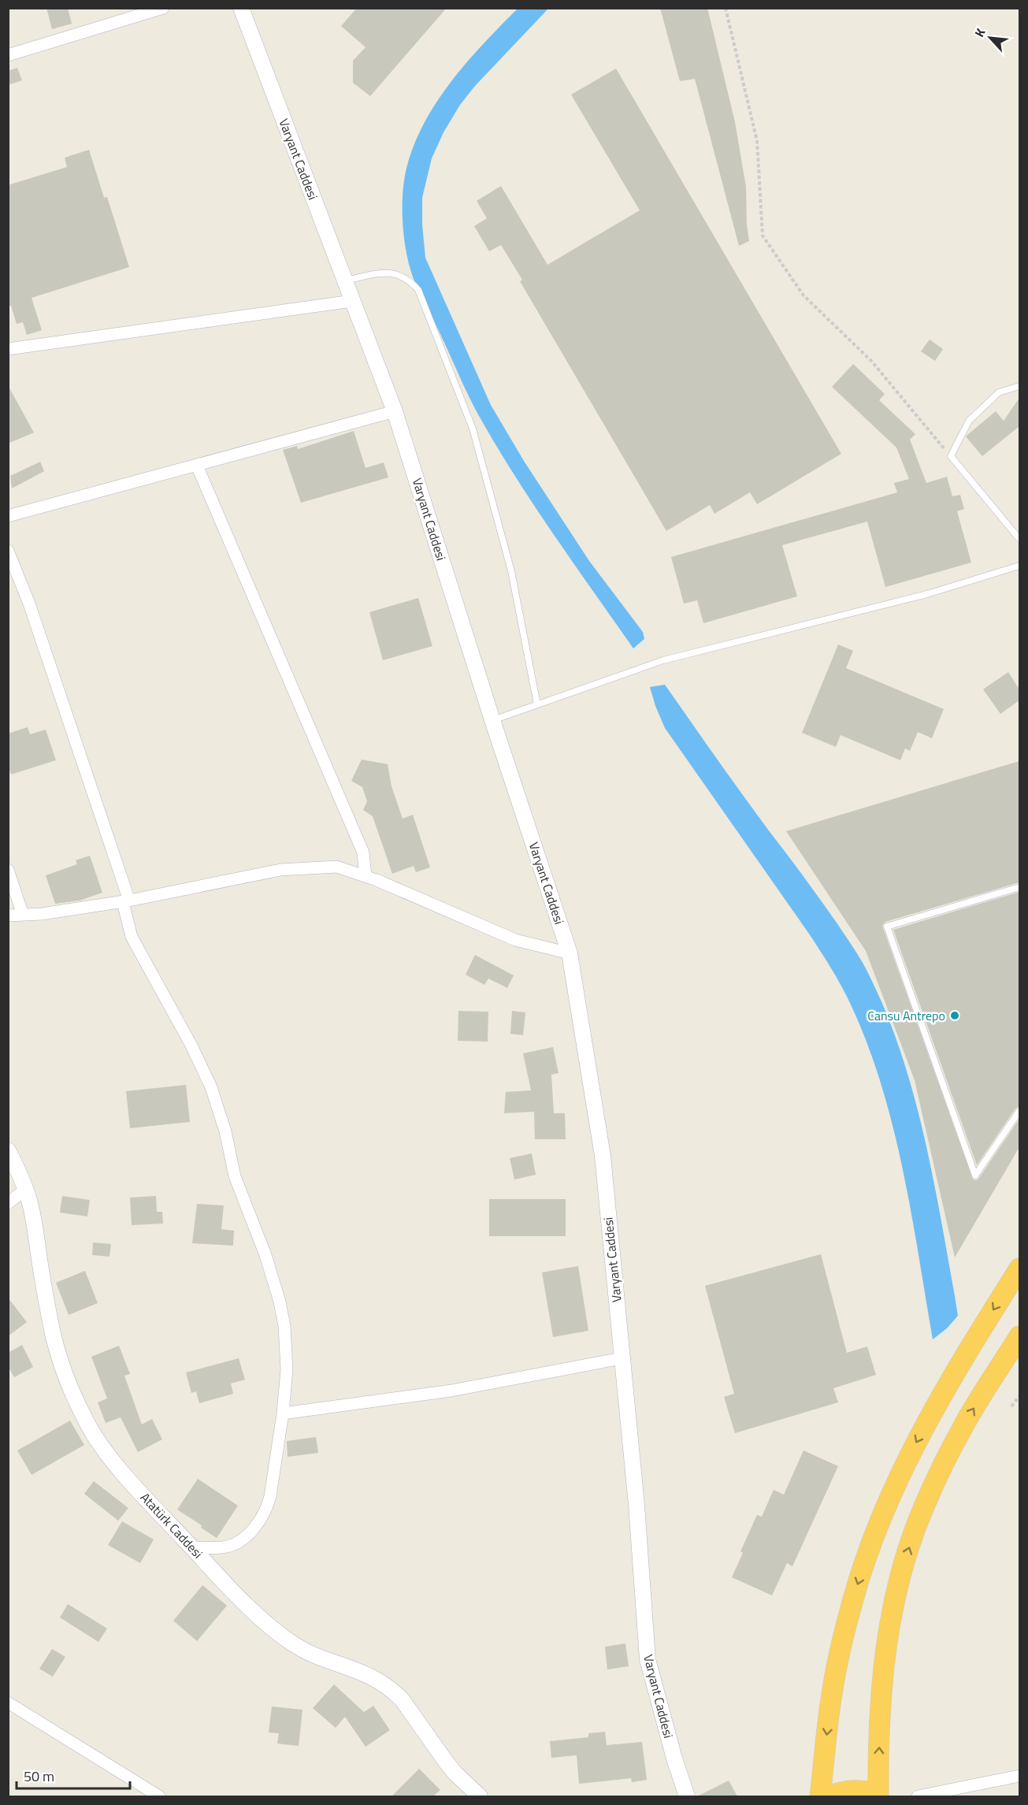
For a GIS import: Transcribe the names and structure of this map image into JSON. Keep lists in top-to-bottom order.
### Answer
{
  "streets": {
    "street": ["Varyant Caddesi", "Atatürk Caddesi"]
  },
  "places": ["Cansu Antrepo"],
  "scale_bar": "50 m",
  "north": "top left"
}
